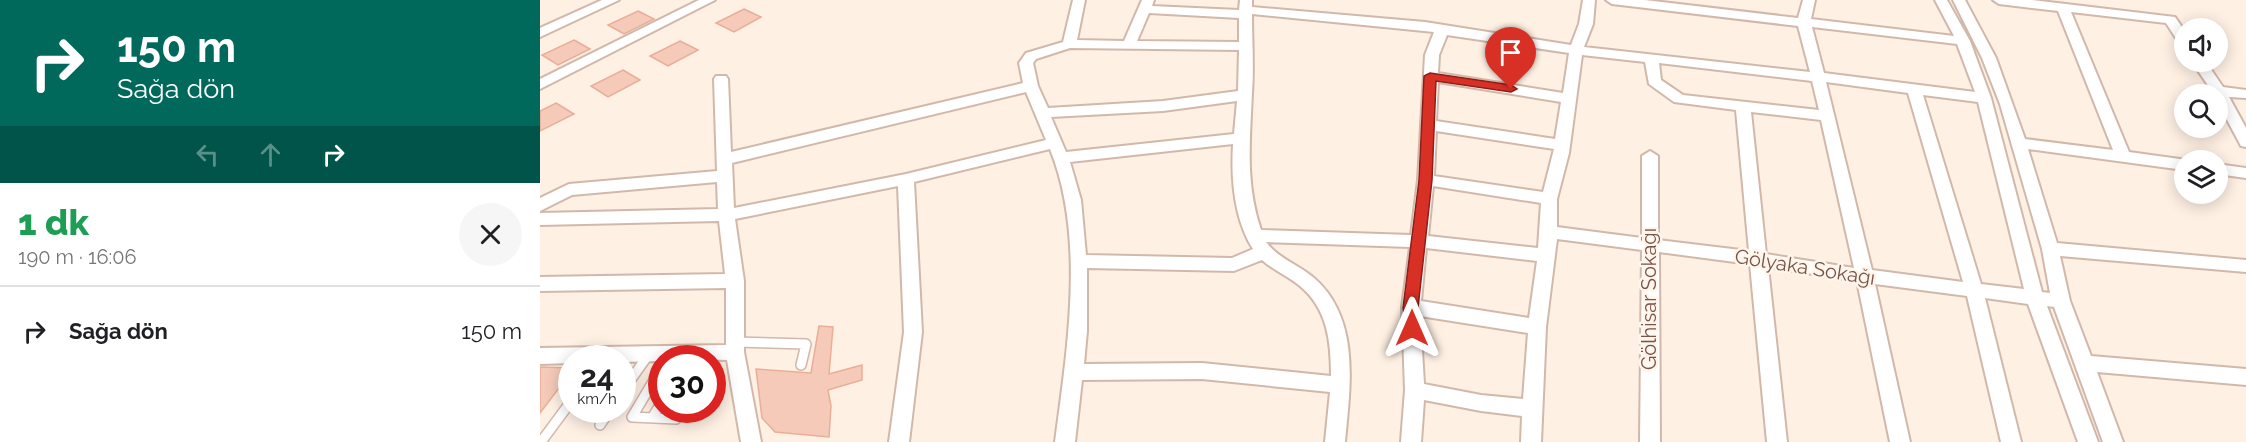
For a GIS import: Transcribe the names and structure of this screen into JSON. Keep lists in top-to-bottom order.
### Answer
{
  "streets": {
    "street": ["Gölyaka Sokağı", "Gölhisar Sokağı"]
  },
  "crossings": [
    ["Gölyaka Sokağı", "Gölhisar Sokağı"]
  ],
  "page": {
    "turn": ["150 m", "Sağa dön"],
    "heading": ["1 dk", "190 m · 16:06"],
    "list": [
      {
        "name": "Sağa dön",
        "value": "150 m"
      }
    ],
    "speed": "24 km/h",
    "limit": "30"
  }
}
